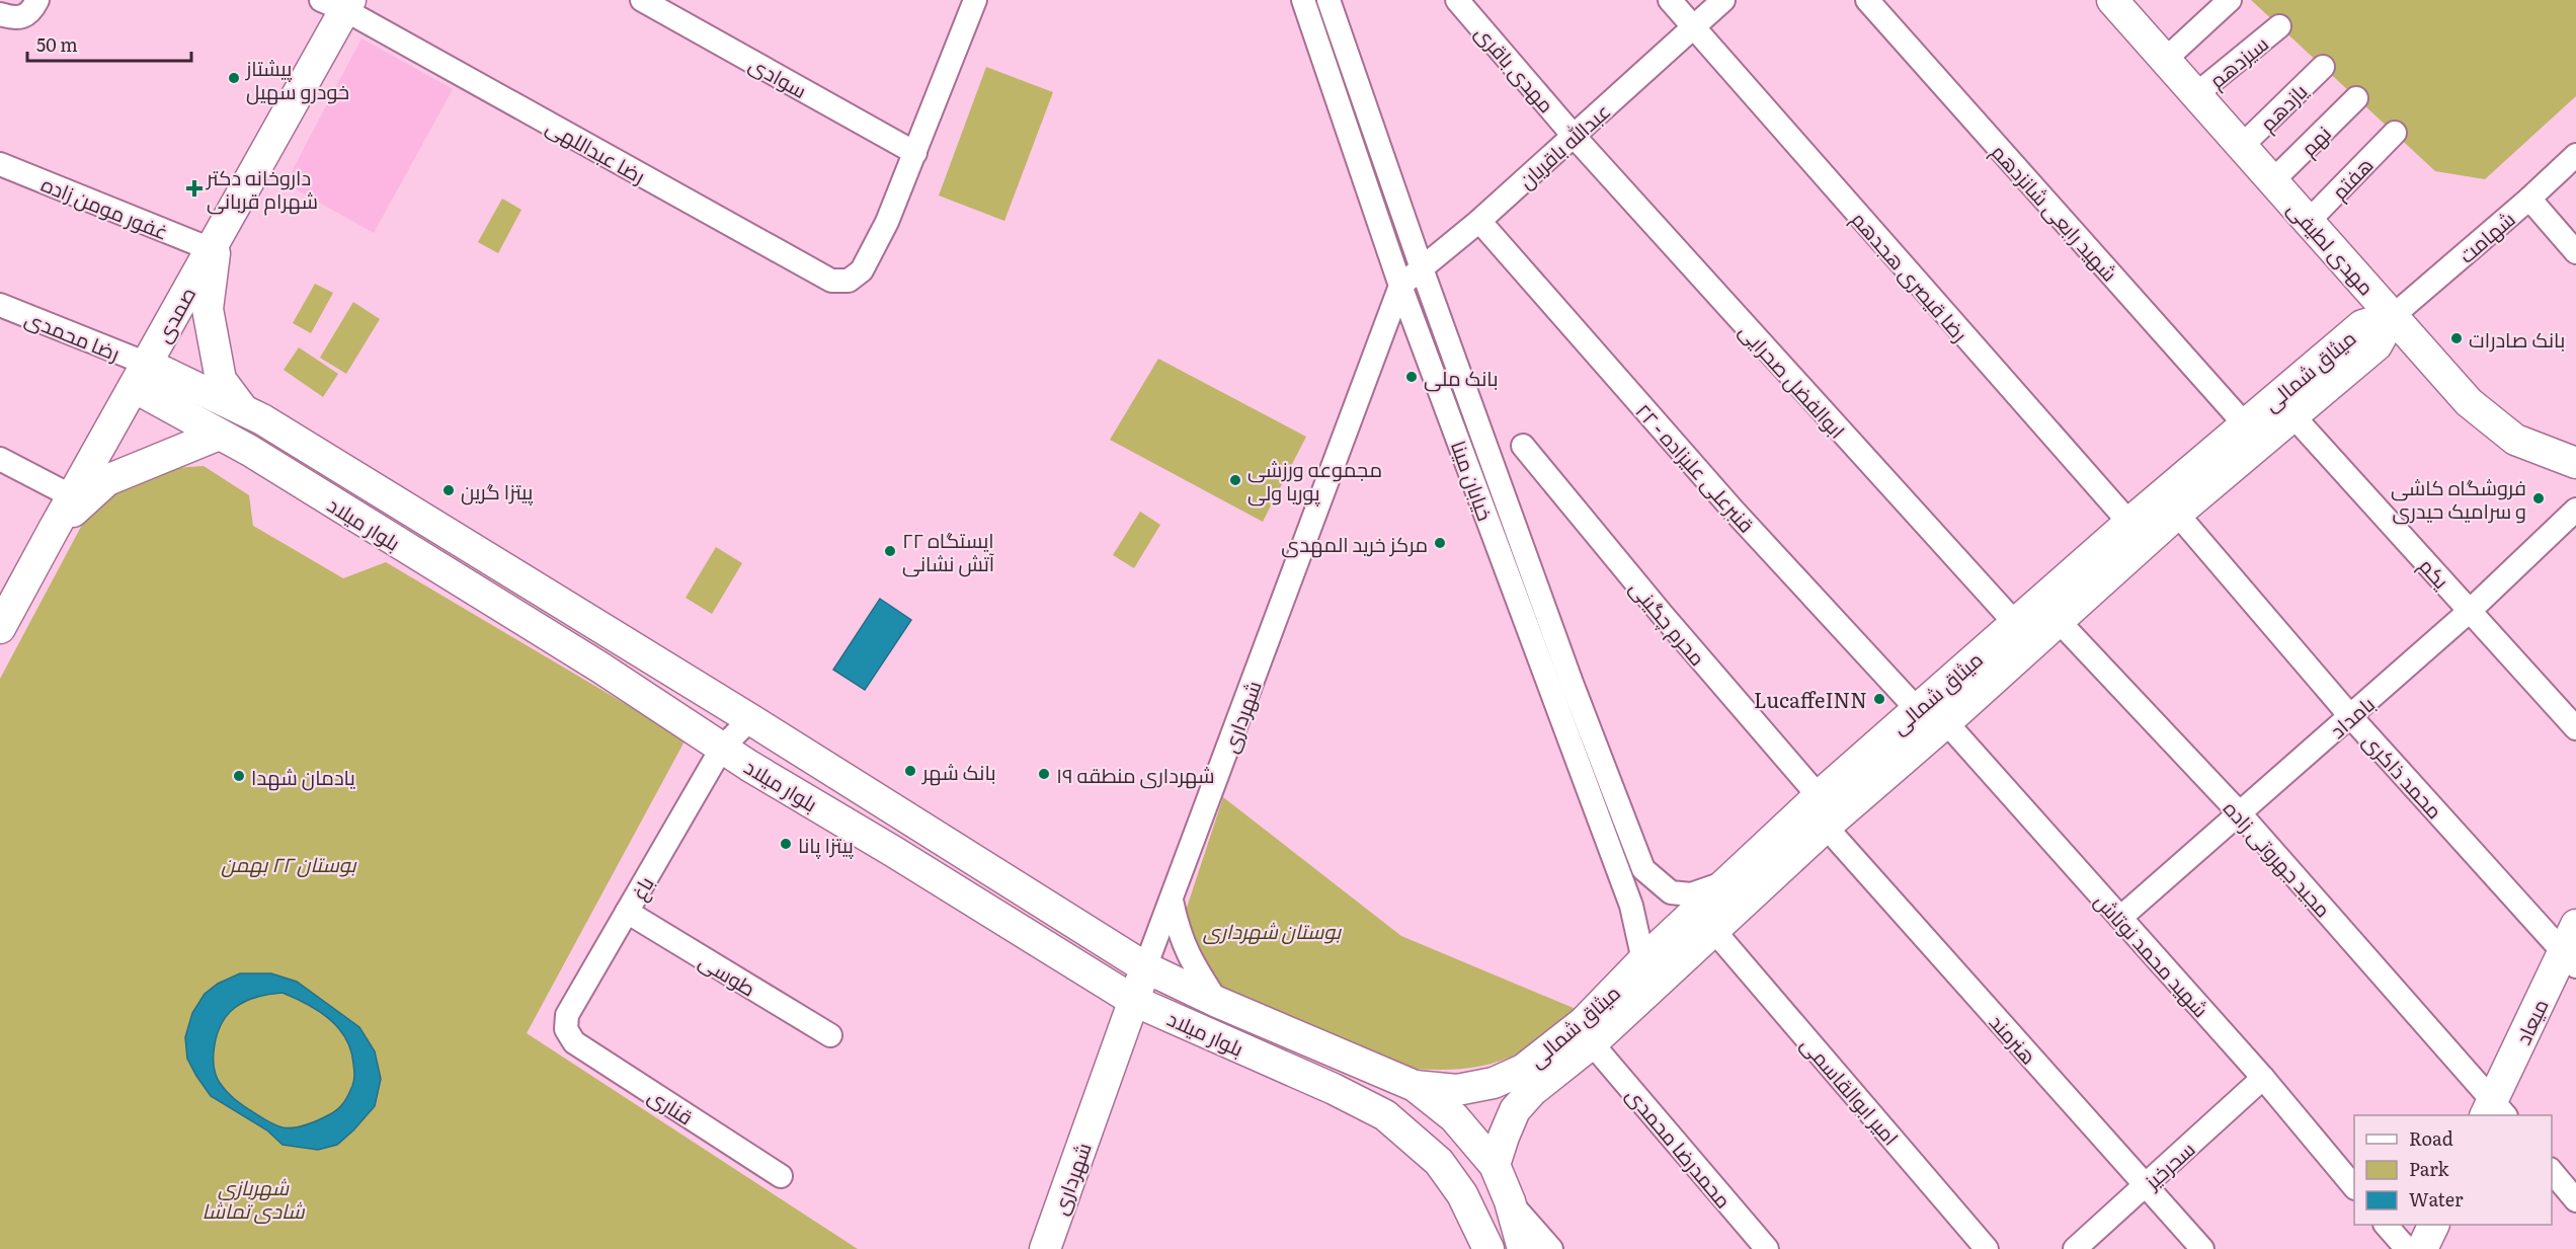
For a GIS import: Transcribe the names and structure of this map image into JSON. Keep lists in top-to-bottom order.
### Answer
{
  "streets": {
    "main road": [
      "مهدی لطیفی",
      "صمدی",
      "میثاق شمالی",
      "بلوار میلاد",
      "شهرداری",
      "میعاد"
    ],
    "street": [
      "سیزدهم",
      "مهدی باقری",
      "سوادی",
      "یازدهم",
      "نهم",
      "عبدالله باقریان",
      "رضا عبداللهی",
      "هفتم",
      "غفور مومن زاده",
      "شهید رابعی شانزدهم",
      "شهامت",
      "رضا قیصری هجدهم",
      "رضا محمدی",
      "ابوالفضل صحرایی",
      "قنبرعلی علیزاده - ۲۲",
      "خیابان مینا",
      "یکم",
      "محرم چگینی",
      "بامداد",
      "محمد ذاکری",
      "مجید جهروتی زاده",
      "باغ",
      "شهید محمد نوتاش",
      "طوسی",
      "هنرمند",
      "امیر ابوالقاسمی",
      "قناری",
      "محمدرضا محمدی",
      "سحرخیز"
    ]
  },
  "crossings": [
    ["سیزدهم", "مهدی لطیفی"],
    ["مهدی باقری", "عبدالله باقریان"],
    ["مهدی باقری", "ابوالفضل صحرایی"],
    ["سوادی", "رضا عبداللهی"],
    ["یازدهم", "مهدی لطیفی"],
    ["نهم", "مهدی لطیفی"],
    ["عبدالله باقریان", "رضا قیصری هجدهم"],
    ["عبدالله باقریان", "ابوالفضل صحرایی"],
    ["عبدالله باقریان", "قنبرعلی علیزاده - ۲۲"],
    ["عبدالله باقریان", "خیابان مینا"],
    ["عبدالله باقریان", "شهرداری"],
    ["رضا عبداللهی", "صمدی"],
    ["هفتم", "مهدی لطیفی"],
    ["غفور مومن زاده", "صمدی"],
    ["شهید رابعی شانزدهم", "میثاق شمالی"],
    ["شهامت", "مهدی لطیفی"],
    ["شهامت", "میثاق شمالی"],
    ["مهدی لطیفی", "میثاق شمالی"],
    ["رضا قیصری هجدهم", "میثاق شمالی"],
    ["صمدی", "رضا محمدی"],
    ["صمدی", "بلوار میلاد"],
    ["رضا محمدی", "بلوار میلاد"],
    ["میثاق شمالی", "ابوالفضل صحرایی"],
    ["میثاق شمالی", "قنبرعلی علیزاده - ۲۲"],
    ["میثاق شمالی", "خیابان مینا"],
    ["میثاق شمالی", "بلوار میلاد"],
    ["میثاق شمالی", "یکم"],
    ["میثاق شمالی", "محرم چگینی"],
    ["میثاق شمالی", "محمد ذاکری"],
    ["میثاق شمالی", "مجید جهروتی زاده"],
    ["میثاق شمالی", "شهید محمد نوتاش"],
    ["میثاق شمالی", "هنرمند"],
    ["میثاق شمالی", "امیر ابوالقاسمی"],
    ["میثاق شمالی", "محمدرضا محمدی"],
    ["خیابان مینا", "شهرداری"],
    ["بلوار میلاد", "شهرداری"],
    ["بلوار میلاد", "باغ"],
    ["یکم", "بامداد"],
    ["بامداد", "محمد ذاکری"],
    ["بامداد", "مجید جهروتی زاده"],
    ["بامداد", "شهید محمد نوتاش"],
    ["محمد ذاکری", "میعاد"],
    ["مجید جهروتی زاده", "میعاد"],
    ["باغ", "طوسی"],
    ["باغ", "قناری"],
    ["شهید محمد نوتاش", "سحرخیز"],
    ["هنرمند", "سحرخیز"]
  ],
  "parks": ["بوستان ۲۲ بهمن", "بوستان شهرداری", "شهربازی شادی تماشا"],
  "places": {
    "other": [
      "پیشتاز خودرو سهیل",
      "بانک صادرات",
      "بانک ملی",
      "مجموعه ورزشی پوریا ولی",
      "پیتزا گرین",
      "فروشگاه کاشی و سرامیک حیدری",
      "مرکز خرید المهدی",
      "ایستگاه ۲۲ آتش نشانی",
      "LucaffeINN",
      "بانک شهر",
      "شهرداری منطقه ۱۹",
      "یادمان شهدا",
      "پیتزا پانا"
    ],
    "health": ["داروخانه دکتر شهرام قربانی"]
  },
  "legend": ["Road", "Park", "Water"],
  "scale_bar": "50 m"
}
